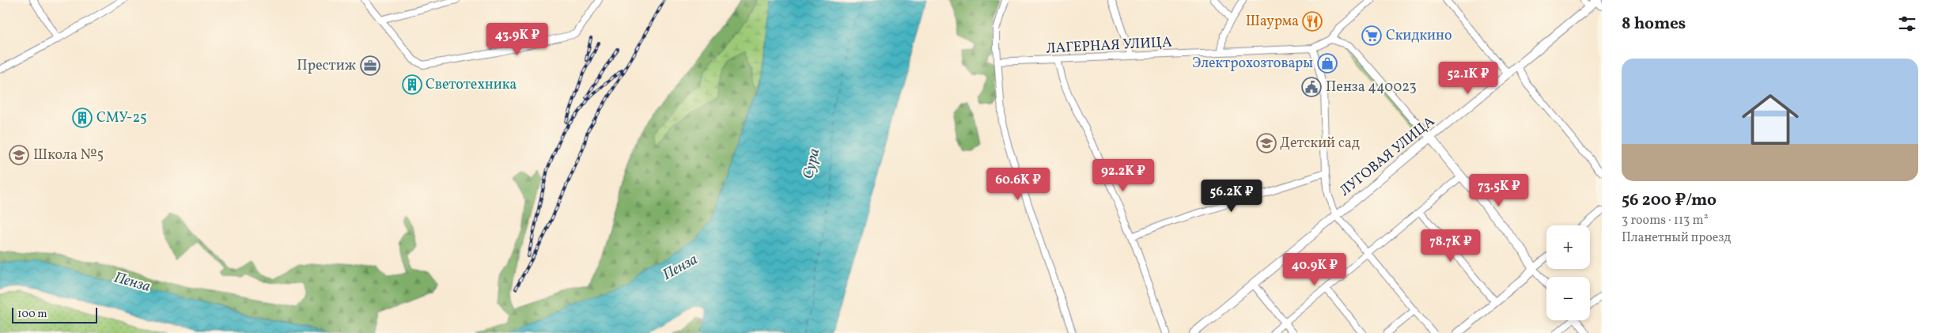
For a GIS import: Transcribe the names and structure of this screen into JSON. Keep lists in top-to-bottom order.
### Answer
{
  "streets": {
    "main road": ["ЛУГОВАЯ УЛИЦА"],
    "street": ["ЛАГЕРНАЯ УЛИЦА"]
  },
  "water": ["Сура", "Пенза"],
  "places": {
    "restaurant": ["Шаурма"],
    "supermarket": ["Скидкино"],
    "shop": ["Электрохозтовары"],
    "office": ["Престиж"],
    "building": ["Светотехника", "СМУ-25"],
    "public building": ["Пенза 440023"],
    "school or university": ["Детский сад", "Школа №5"]
  },
  "scale_bar": "100 m",
  "page": {
    "heading": "8 homes",
    "price": [
      "43.9K ₽",
      "52.1K ₽",
      "92.2K ₽",
      "60.6K ₽",
      "73.5K ₽",
      "56.2K ₽",
      "78.7K ₽",
      "40.9K ₽"
    ],
    "list": [
      {
        "name": "56 200 ₽/mo",
        "note": "3 rooms · 113 m² · Планетный проезд"
      }
    ],
    "map_buttons": ["+", "−"],
    "scale": "100 m"
  }
}
